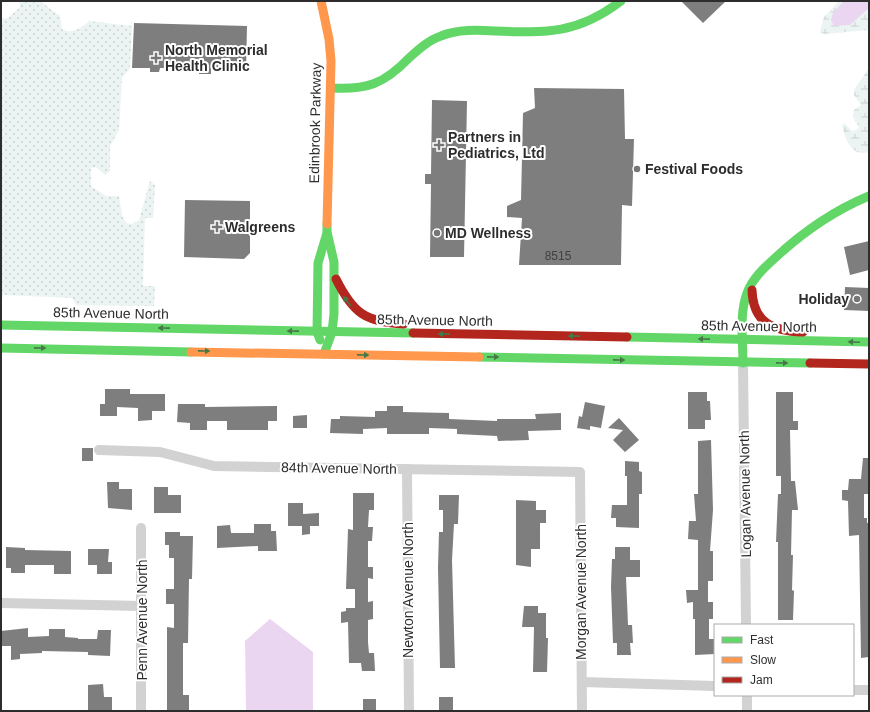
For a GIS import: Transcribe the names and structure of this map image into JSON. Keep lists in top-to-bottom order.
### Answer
{
  "streets": {
    "main road": ["Edinbrook Parkway", "85th Avenue North"],
    "street": [
      "84th Avenue North",
      "Logan Avenue North",
      "Newton Avenue North",
      "Morgan Avenue North",
      "Penn Avenue North"
    ]
  },
  "crossings": [
    ["Edinbrook Parkway", "85th Avenue North"],
    ["84th Avenue North", "Newton Avenue North"],
    ["84th Avenue North", "Morgan Avenue North"]
  ],
  "places": {
    "health": ["North Memorial Health Clinic", "Partners in Pediatrics, Ltd", "Walgreens"],
    "other": ["Festival Foods", "MD Wellness", "Holiday"]
  },
  "house_numbers": ["8515"],
  "legend": ["Fast", "Slow", "Jam"]
}
